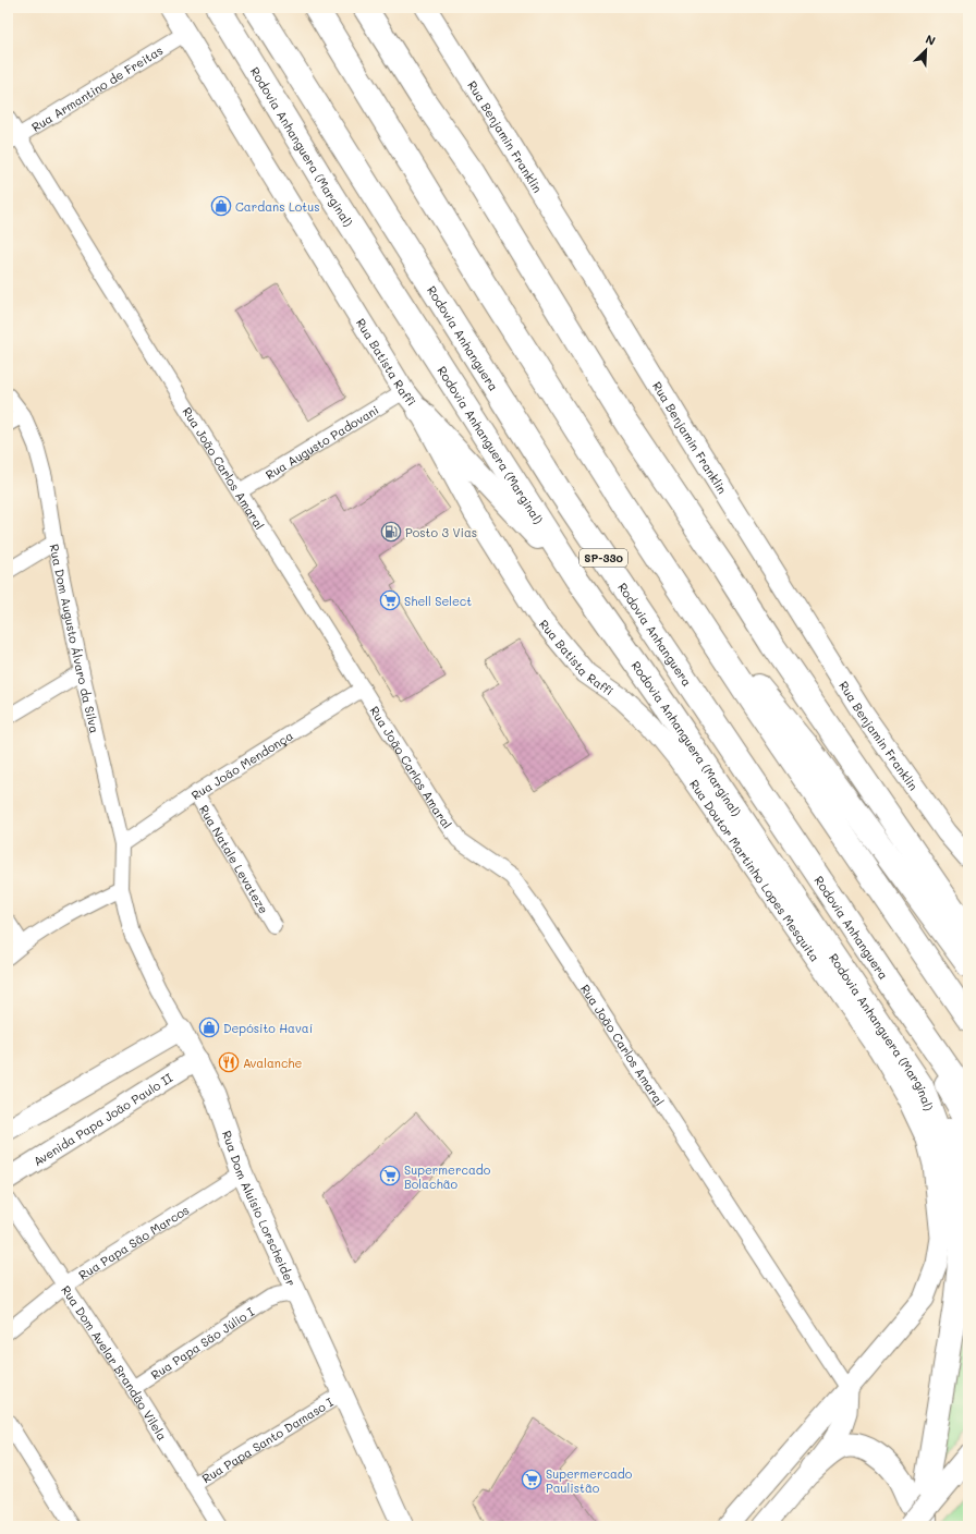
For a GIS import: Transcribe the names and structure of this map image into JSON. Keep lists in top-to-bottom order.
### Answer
{
  "streets": {
    "highway": ["Rodovia Anhanguera (Marginal)", "Rodovia Anhanguera", "SP-330"],
    "street": [
      "Rua Armantino de Freitas",
      "Rua Benjamin Franklin",
      "Rua Batista Raffi",
      "Rua Augusto Padovani",
      "Rua João Carlos Amaral",
      "Rua Dom Augusto Álvaro da Silva",
      "Rua João Mendonça",
      "Rua Natale Levateze",
      "Rua Doutor Martinho Lopes Mesquita",
      "Avenida Papa João Paulo II",
      "Rua Dom Aluísio Lorscheider",
      "Rua Papa São Marcos",
      "Rua Papa São Júlio I",
      "Rua Dom Avelar Brandão Vilela",
      "Rua Papa Santo Damaso I"
    ]
  },
  "crossings": [
    ["Rua Armantino de Freitas", "Rua Batista Raffi"],
    ["Rua Armantino de Freitas", "Rua João Carlos Amaral"],
    ["Rua Batista Raffi", "Rua Augusto Padovani"],
    ["Rua Batista Raffi", "Rua Doutor Martinho Lopes Mesquita"],
    ["Rua Augusto Padovani", "Rua João Carlos Amaral"],
    ["Rua João Carlos Amaral", "Rua João Mendonça"],
    ["Rua João Carlos Amaral", "Rua Doutor Martinho Lopes Mesquita"],
    ["Rua Dom Augusto Álvaro da Silva", "Rua João Mendonça"],
    ["Rua Dom Augusto Álvaro da Silva", "Rua Dom Aluísio Lorscheider"],
    ["Rua João Mendonça", "Rua Natale Levateze"],
    ["Avenida Papa João Paulo II", "Rua Dom Aluísio Lorscheider"],
    ["Rua Dom Aluísio Lorscheider", "Rua Papa São Marcos"],
    ["Rua Dom Aluísio Lorscheider", "Rua Papa São Júlio I"],
    ["Rua Dom Aluísio Lorscheider", "Rua Papa Santo Damaso I"],
    ["Rua Papa São Marcos", "Rua Dom Avelar Brandão Vilela"],
    ["Rua Papa São Júlio I", "Rua Dom Avelar Brandão Vilela"],
    ["Rua Dom Avelar Brandão Vilela", "Rua Papa Santo Damaso I"]
  ],
  "places": {
    "shop": ["Cardans Lotus", "Depósito Havaí"],
    "fuel station": ["Posto 3 Vias"],
    "supermarket": ["Shell Select", "Supermercado Bolachão", "Supermercado Paulistão"],
    "restaurant": ["Avalanche"]
  },
  "north": "top right"
}
